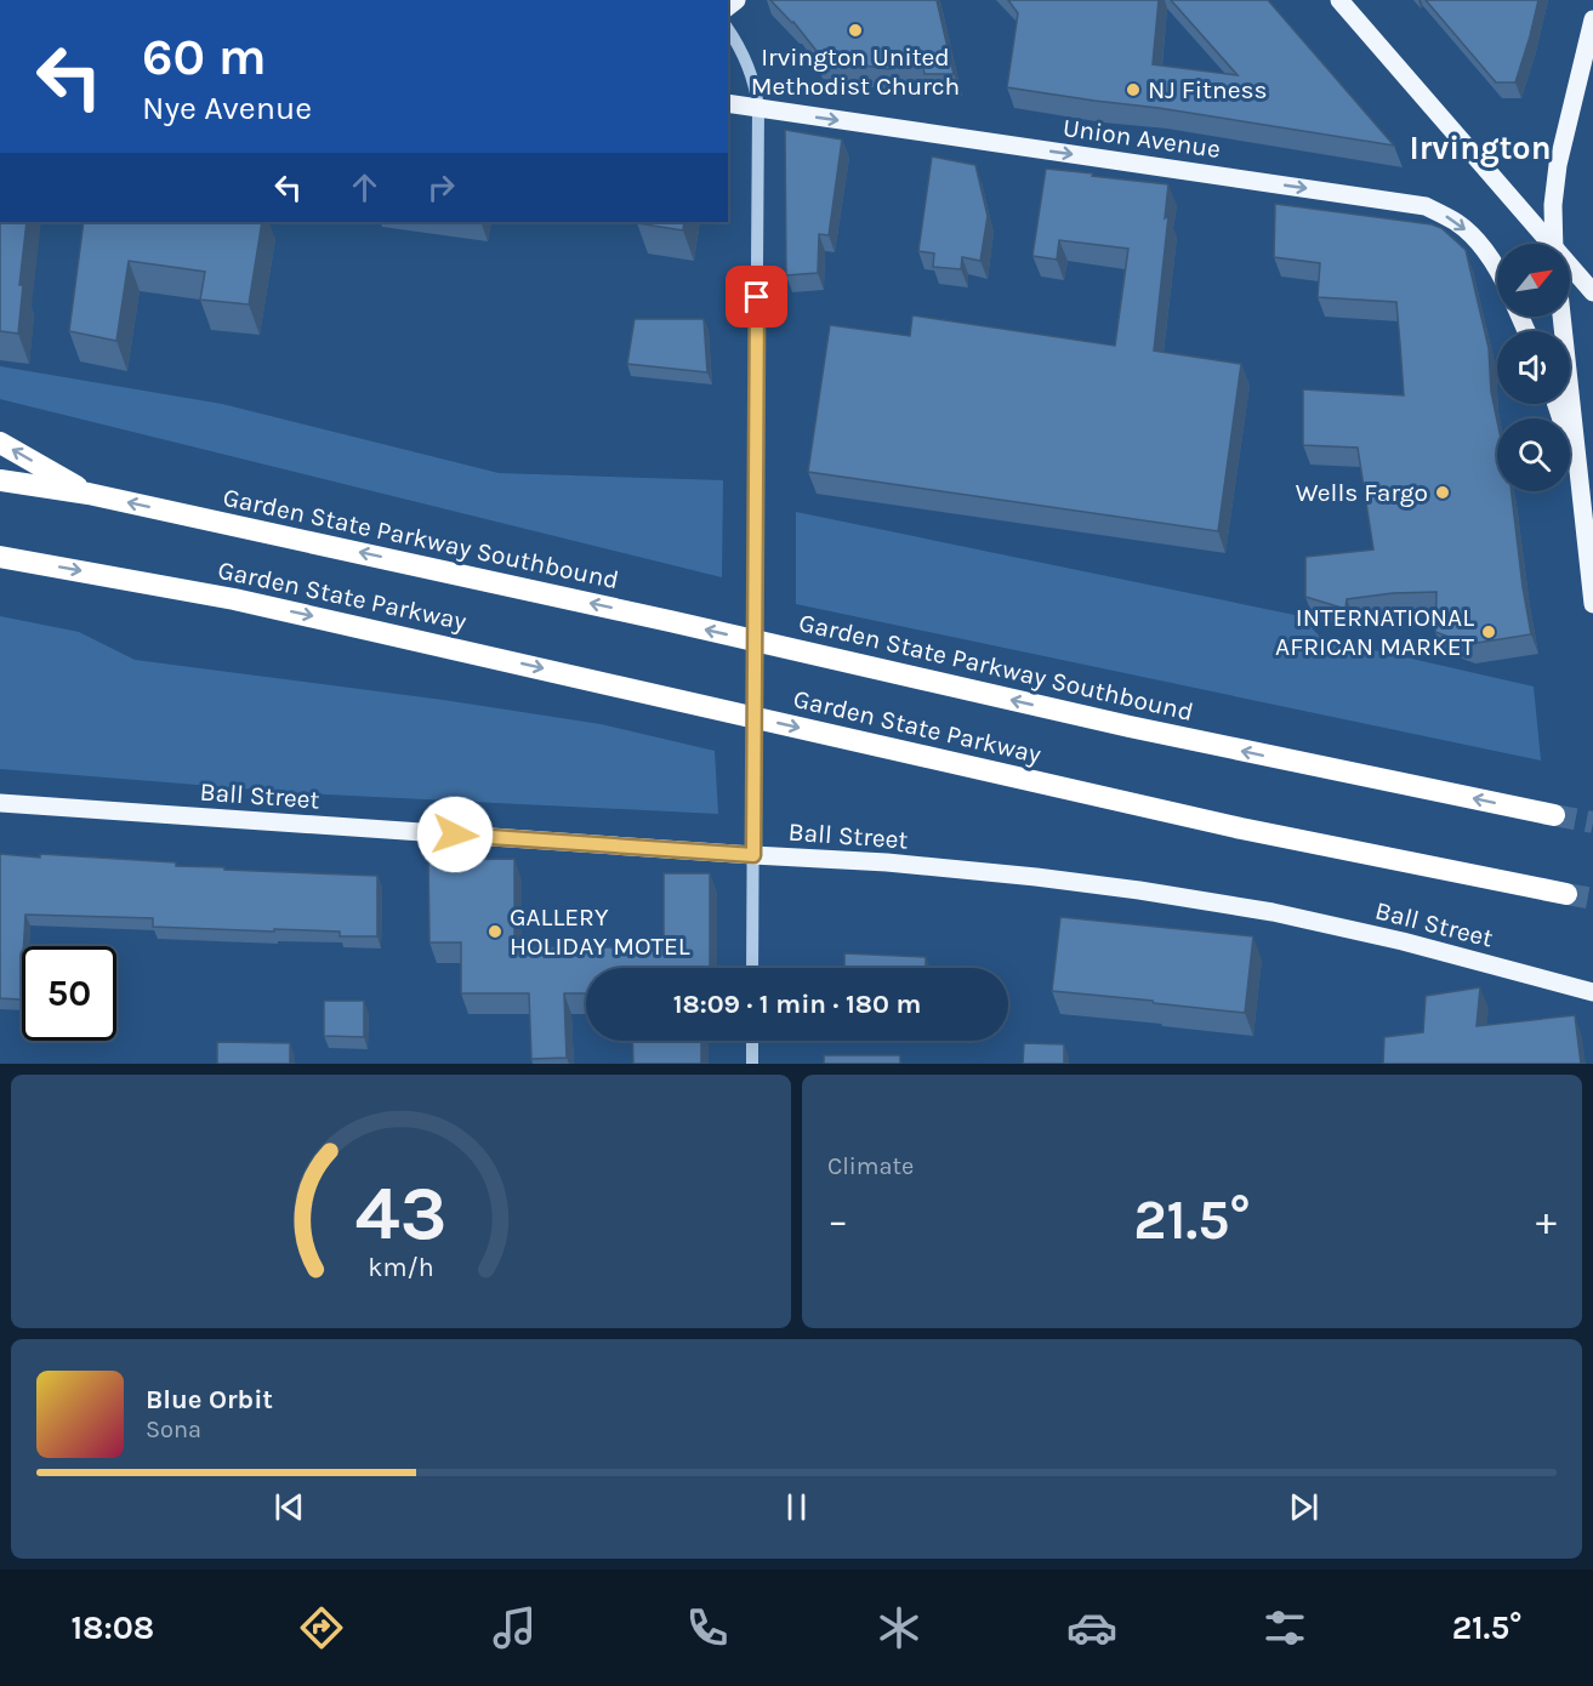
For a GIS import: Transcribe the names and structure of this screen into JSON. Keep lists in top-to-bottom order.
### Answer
{
  "streets": {
    "highway": ["Garden State Parkway Southbound", "Garden State Parkway"],
    "main road": ["Union Avenue", "Ball Street"]
  },
  "one_way": ["Union Avenue", "Garden State Parkway Southbound", "Garden State Parkway"],
  "districts": ["Irvington"],
  "places": [
    "Irvington United Methodist Church",
    "NJ Fitness",
    "Wells Fargo",
    "INTERNATIONAL AFRICAN MARKET",
    "GALLERY HOLIDAY MOTEL"
  ],
  "north": "top right",
  "page": {
    "turn": ["60 m", "Nye Avenue"],
    "limit": "50",
    "trip": "18:09 · 1 min · 180 m",
    "tile": "Climate",
    "heat": ["−", "21.5°", "+"],
    "song": ["Blue Orbit", "Sona"],
    "tabs": ["18:08", "21.5°"],
    "gauge": ["43", "km/h"]
  }
}
